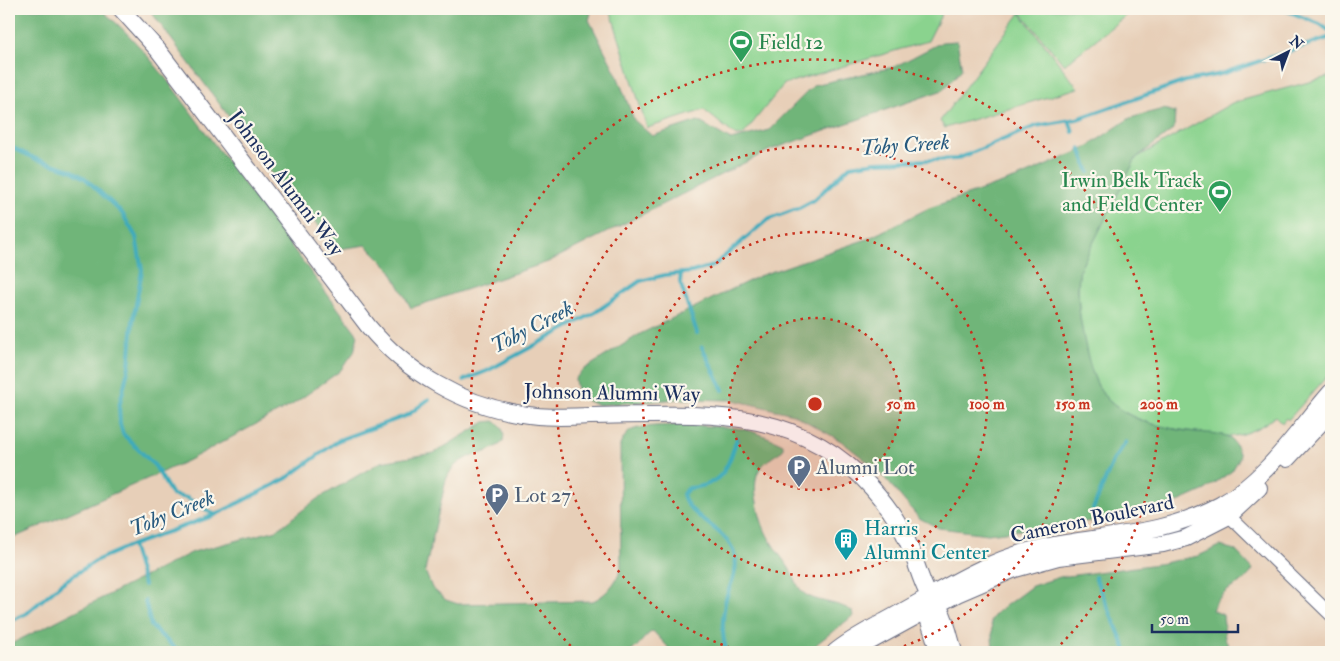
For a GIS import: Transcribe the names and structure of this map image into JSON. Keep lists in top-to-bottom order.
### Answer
{
  "streets": {
    "street": ["Johnson Alumni Way", "Cameron Boulevard"]
  },
  "crossings": [
    ["Johnson Alumni Way", "Cameron Boulevard"]
  ],
  "water": ["Toby Creek"],
  "places": {
    "sports": ["Field 12", "Irwin Belk Track and Field Center"],
    "parking": ["Alumni Lot", "Lot 27"],
    "building": ["Harris Alumni Center"]
  },
  "scale_bar": "50 m",
  "north": "top right",
  "rings": [
    "50 m",
    "100 m",
    "150 m",
    "200 m"
  ]
}
